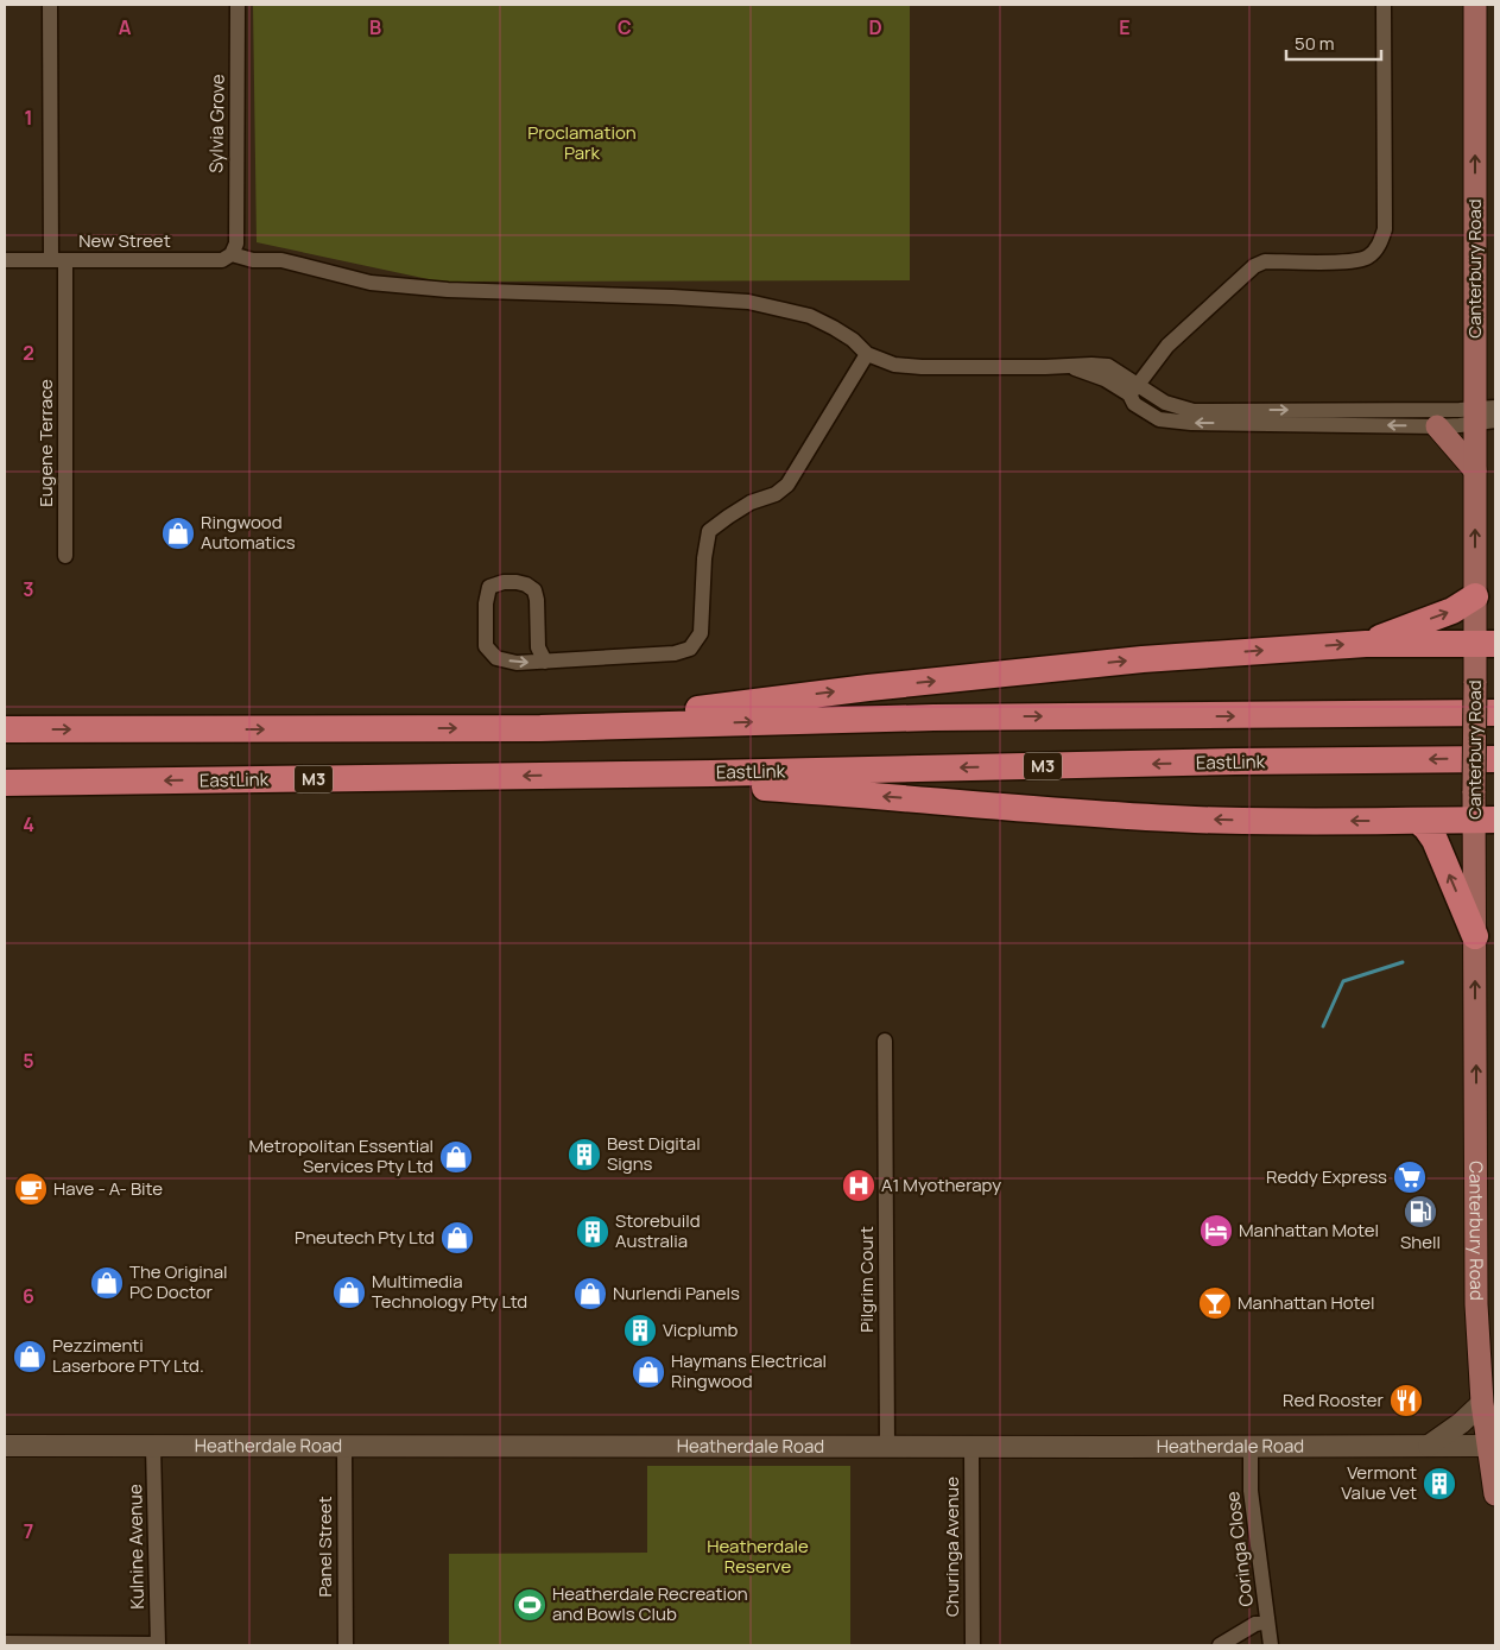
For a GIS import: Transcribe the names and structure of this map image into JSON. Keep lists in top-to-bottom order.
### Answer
{
  "streets": {
    "highway": ["EastLink", "M3"],
    "main road": ["Canterbury Road", "Heatherdale Road"],
    "street": [
      "Sylvia Grove",
      "New Street",
      "Eugene Terrace",
      "Pilgrim Court",
      "Kulnine Avenue",
      "Panel Street",
      "Churinga Avenue",
      "Coringa Close"
    ]
  },
  "crossings": [
    ["Sylvia Grove", "New Street"],
    ["New Street", "Eugene Terrace"],
    ["Canterbury Road", "Heatherdale Road"],
    ["Pilgrim Court", "Heatherdale Road"],
    ["Heatherdale Road", "Kulnine Avenue"],
    ["Heatherdale Road", "Panel Street"],
    ["Heatherdale Road", "Churinga Avenue"],
    ["Heatherdale Road", "Coringa Close"]
  ],
  "one_way": ["Canterbury Road"],
  "parks": ["Proclamation Park", "Heatherdale Reserve"],
  "places": {
    "shop": [
      "Ringwood Automatics",
      "Metropolitan Essential Services Pty Ltd",
      "Pneutech Pty Ltd",
      "The Original PC Doctor",
      "Multimedia Technology Pty Ltd",
      "Nurlendi Panels",
      "Pezzimenti Laserbore PTY Ltd.",
      "Haymans Electrical Ringwood"
    ],
    "building": [
      "Best Digital Signs",
      "Storebuild Australia",
      "Vicplumb",
      "Vermont Value Vet"
    ],
    "supermarket": ["Reddy Express"],
    "hospital": ["A1 Myotherapy"],
    "cafe": ["Have - A- Bite"],
    "fuel station": ["Shell"],
    "hotel": ["Manhattan Motel"],
    "bar": ["Manhattan Hotel"],
    "restaurant": ["Red Rooster"],
    "sports": ["Heatherdale Recreation and Bowls Club"]
  },
  "scale_bar": "50 m",
  "grid": {
    "columns": [
      "A",
      "B",
      "C",
      "D",
      "E"
    ],
    "rows": [
      "1",
      "2",
      "3",
      "4",
      "5",
      "6",
      "7"
    ]
  }
}
